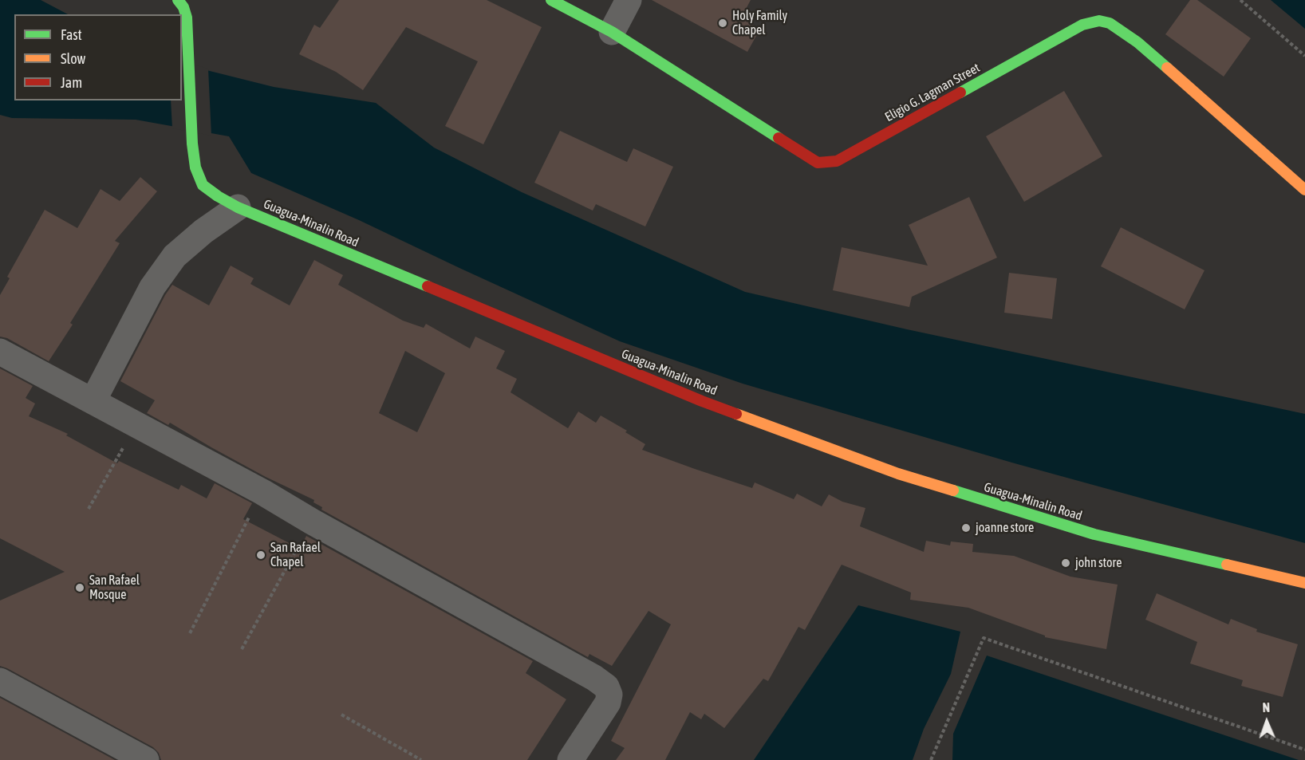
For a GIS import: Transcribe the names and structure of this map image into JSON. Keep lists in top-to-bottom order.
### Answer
{
  "streets": {
    "main road": ["Eligio G. Lagman Street", "Guagua-Minalin Road"]
  },
  "places": [
    "Holy Family Chapel",
    "joanne store",
    "San Rafael Chapel",
    "john store",
    "San Rafael Mosque"
  ],
  "legend": ["Fast", "Slow", "Jam"],
  "north": "top"
}
